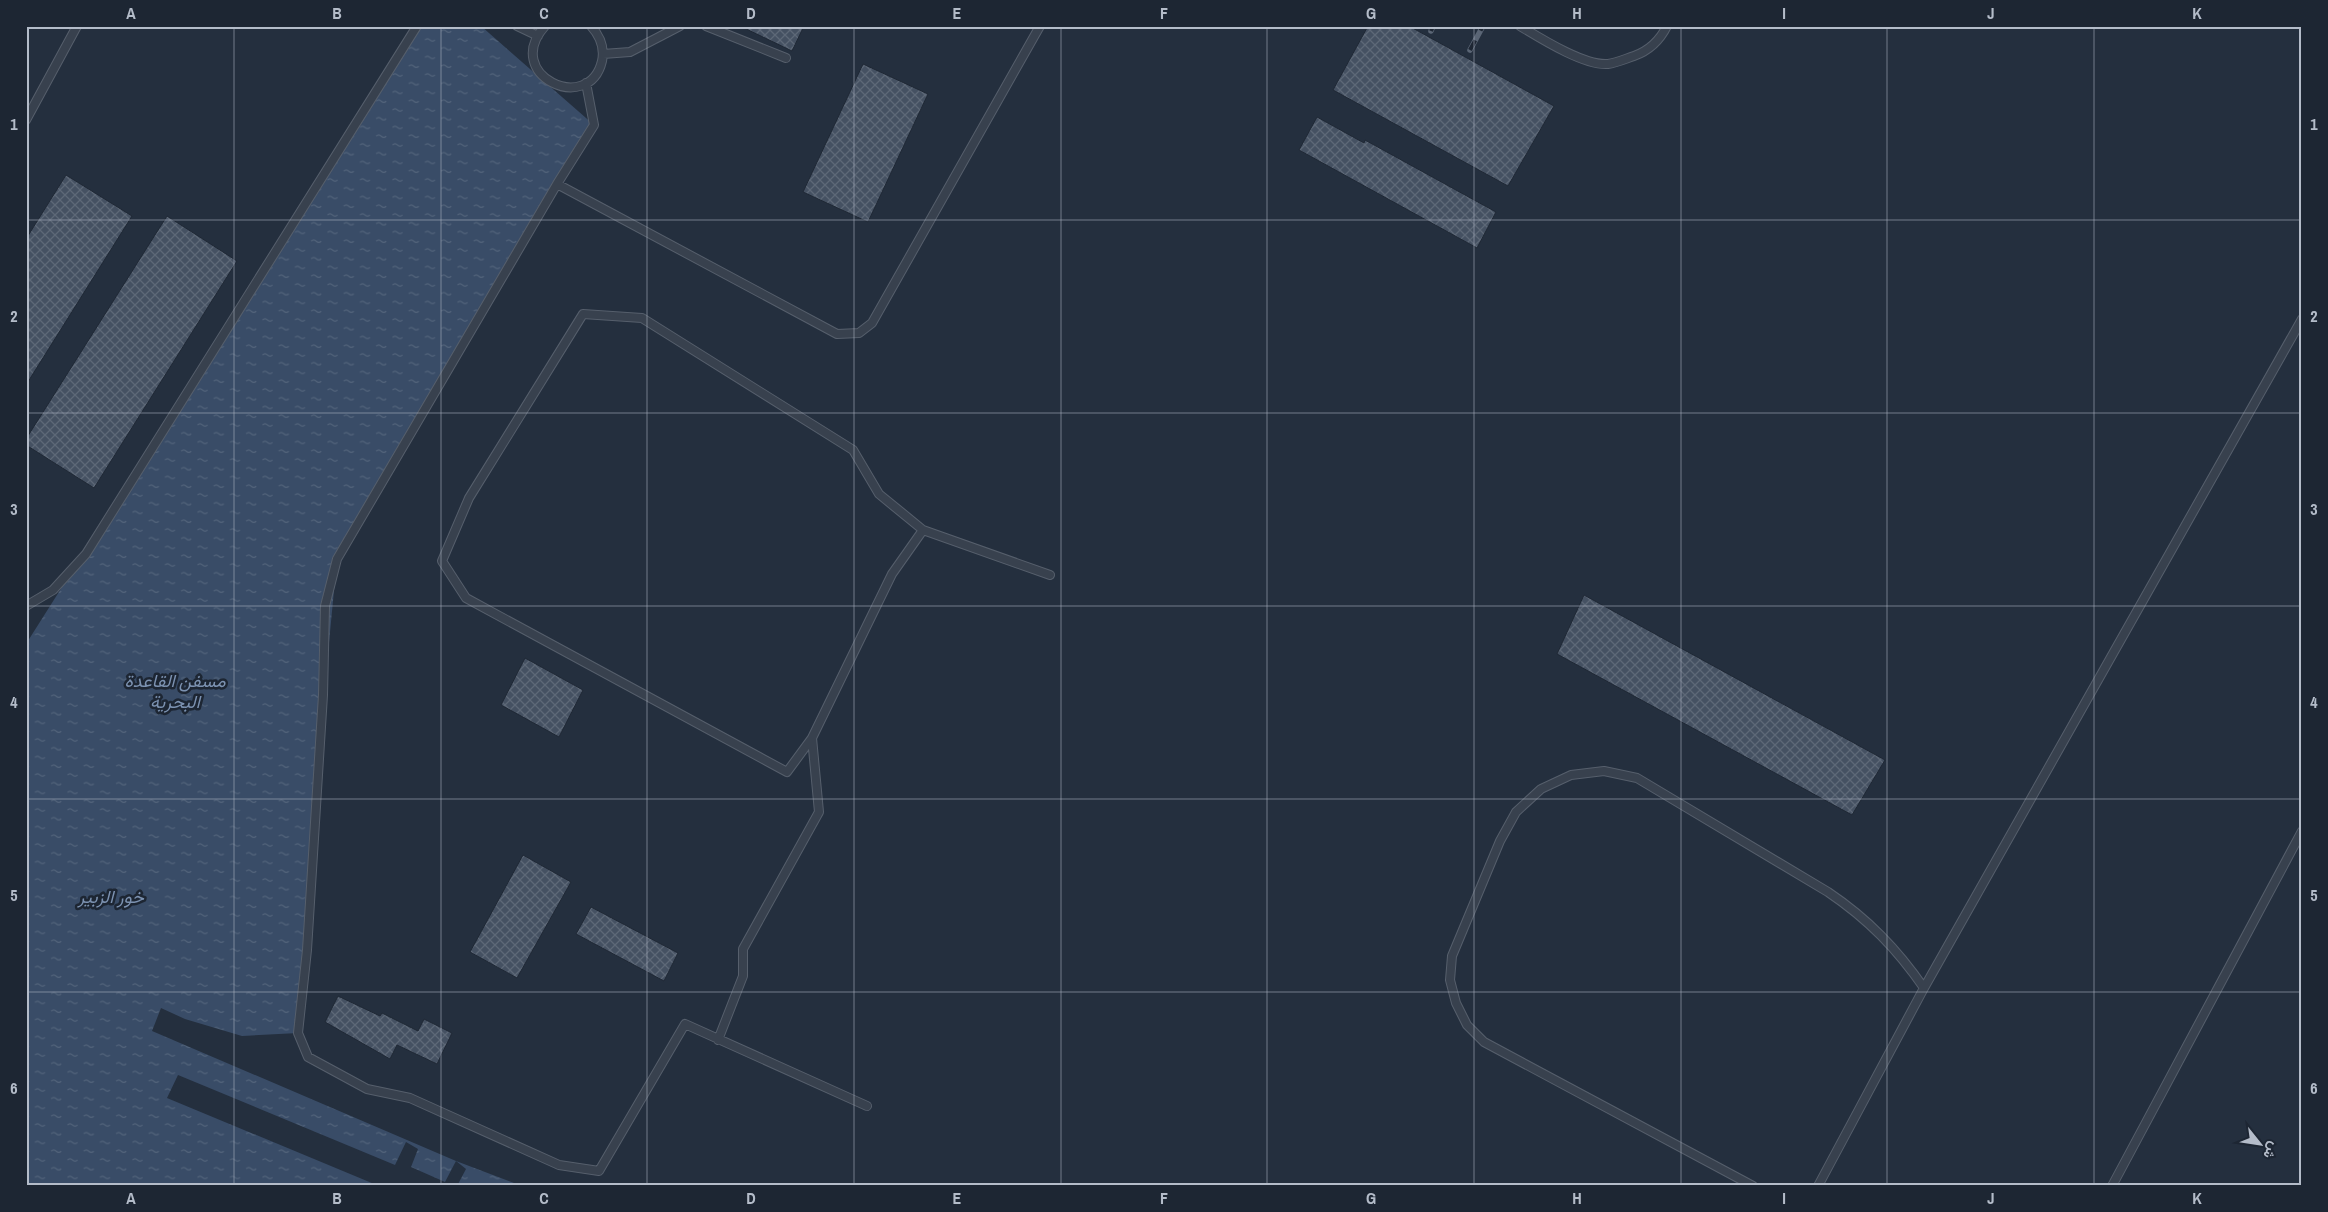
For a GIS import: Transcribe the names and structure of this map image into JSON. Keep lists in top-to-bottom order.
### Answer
{
  "water": ["مسفن القاعدة البحرية", "خور الزبير"],
  "north": "bottom right",
  "grid": {
    "columns": [
      "A",
      "B",
      "C",
      "D",
      "E",
      "F",
      "G",
      "H",
      "I",
      "J",
      "K"
    ],
    "rows": [
      "1",
      "2",
      "3",
      "4",
      "5",
      "6"
    ]
  }
}
